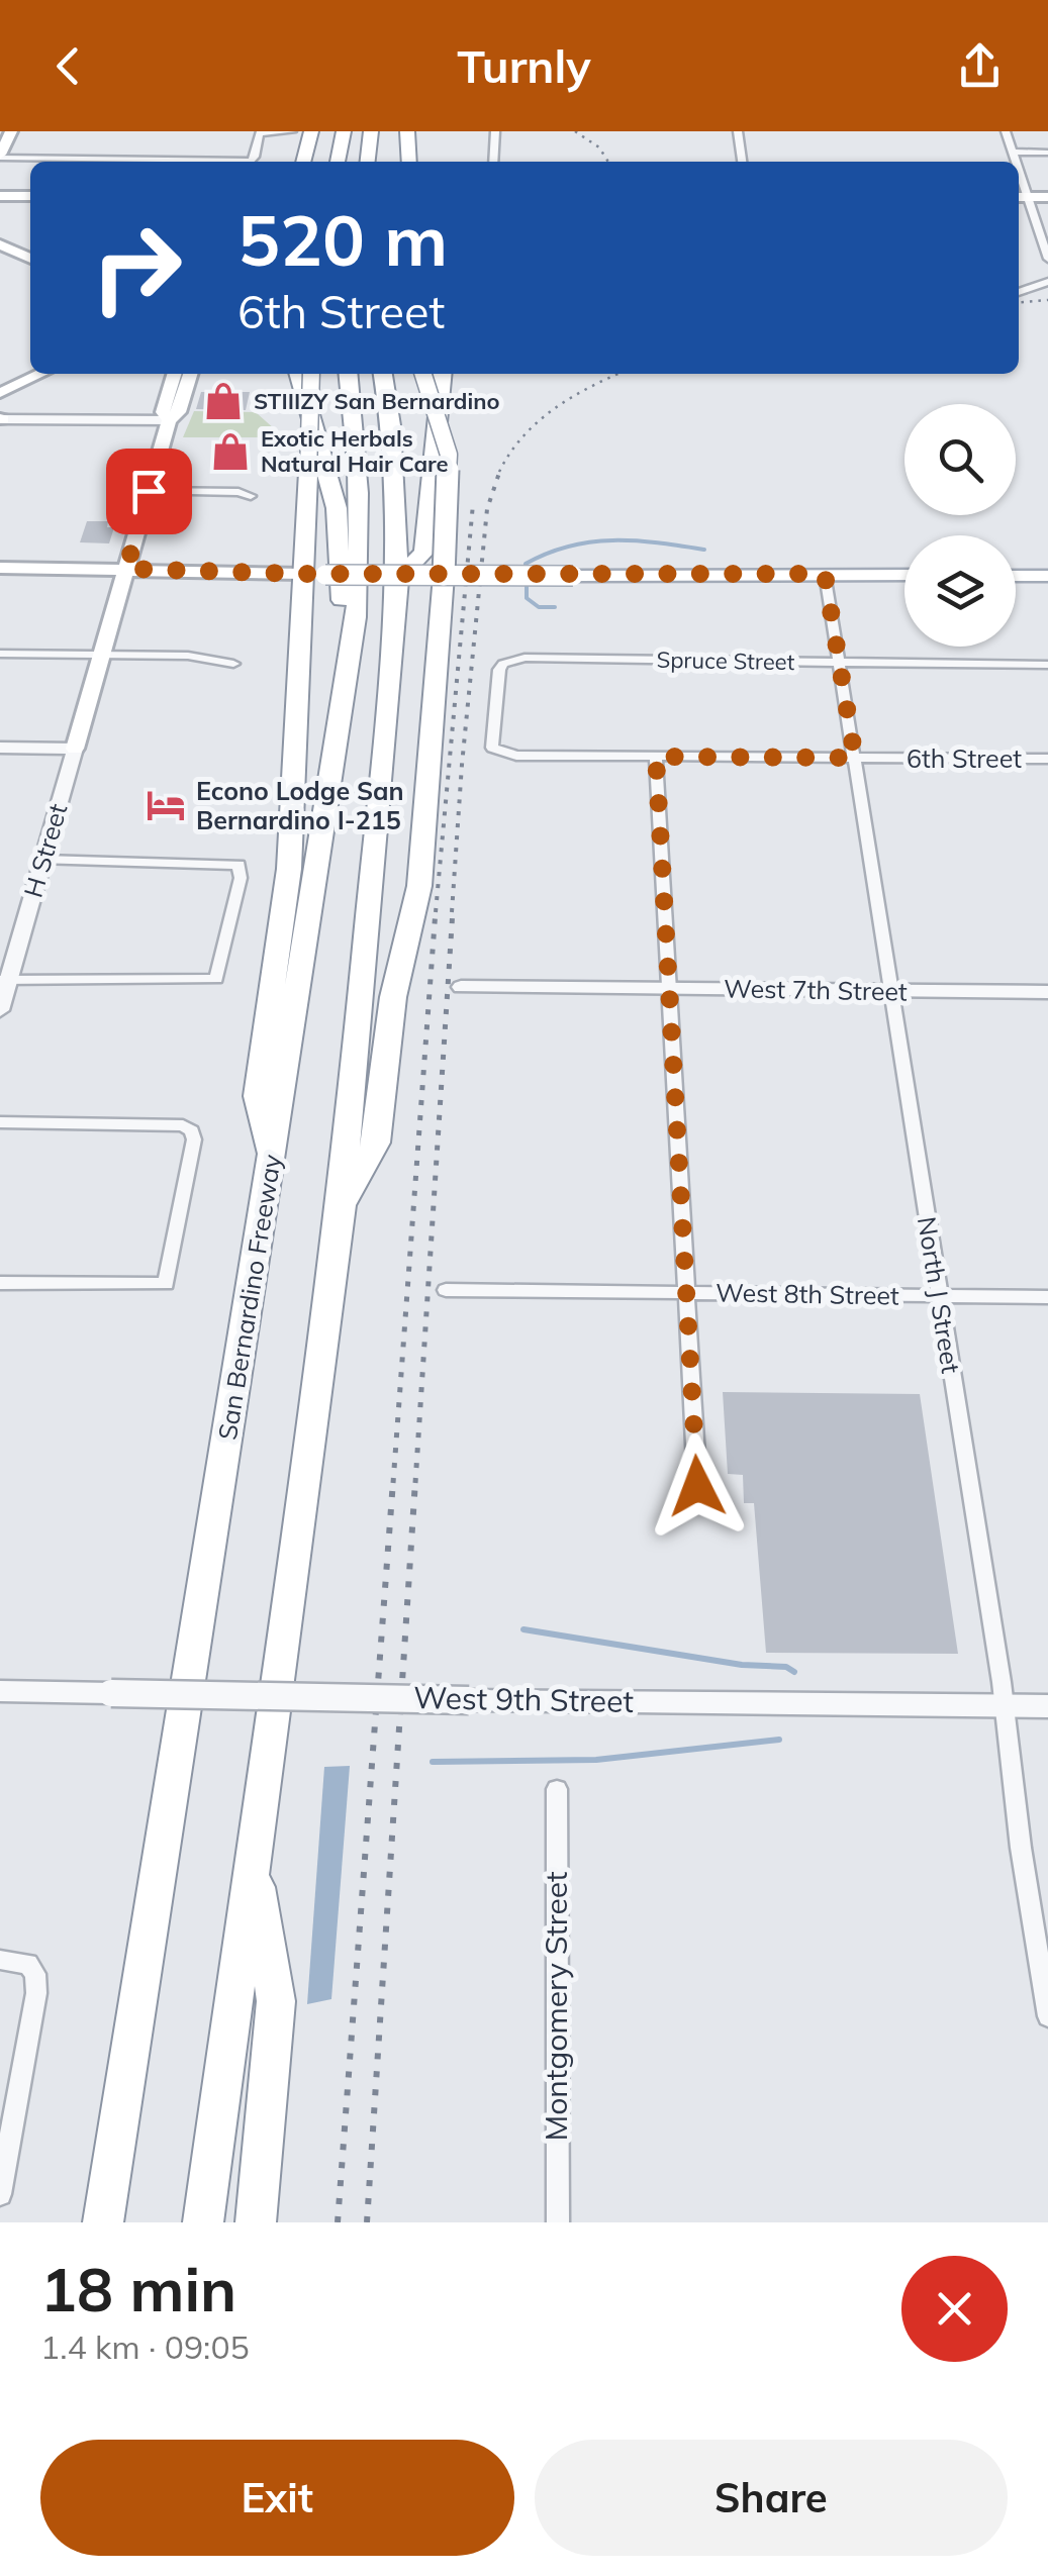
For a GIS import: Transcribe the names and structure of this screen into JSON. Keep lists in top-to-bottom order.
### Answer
{
  "streets": {
    "highway": ["San Bernardino Freeway"],
    "street": [
      "Spruce Street",
      "6th Street",
      "H Street",
      "West 7th Street",
      "West 8th Street",
      "North J Street",
      "West 9th Street",
      "Montgomery Street"
    ]
  },
  "crossings": [
    ["Spruce Street", "6th Street"],
    ["Spruce Street", "North J Street"],
    ["6th Street", "North J Street"],
    ["West 7th Street", "North J Street"],
    ["West 8th Street", "North J Street"],
    ["North J Street", "West 9th Street"]
  ],
  "places": {
    "shop": ["STIIIZY San Bernardino", "Exotic Herbals Natural Hair Care"],
    "hotel": ["Econo Lodge San Bernardino I-215"]
  },
  "page": {
    "header": "Turnly",
    "turn": ["520 m", "6th Street"],
    "heading": ["18 min", "1.4 km · 09:05"],
    "buttons": ["Exit", "Share"]
  }
}
